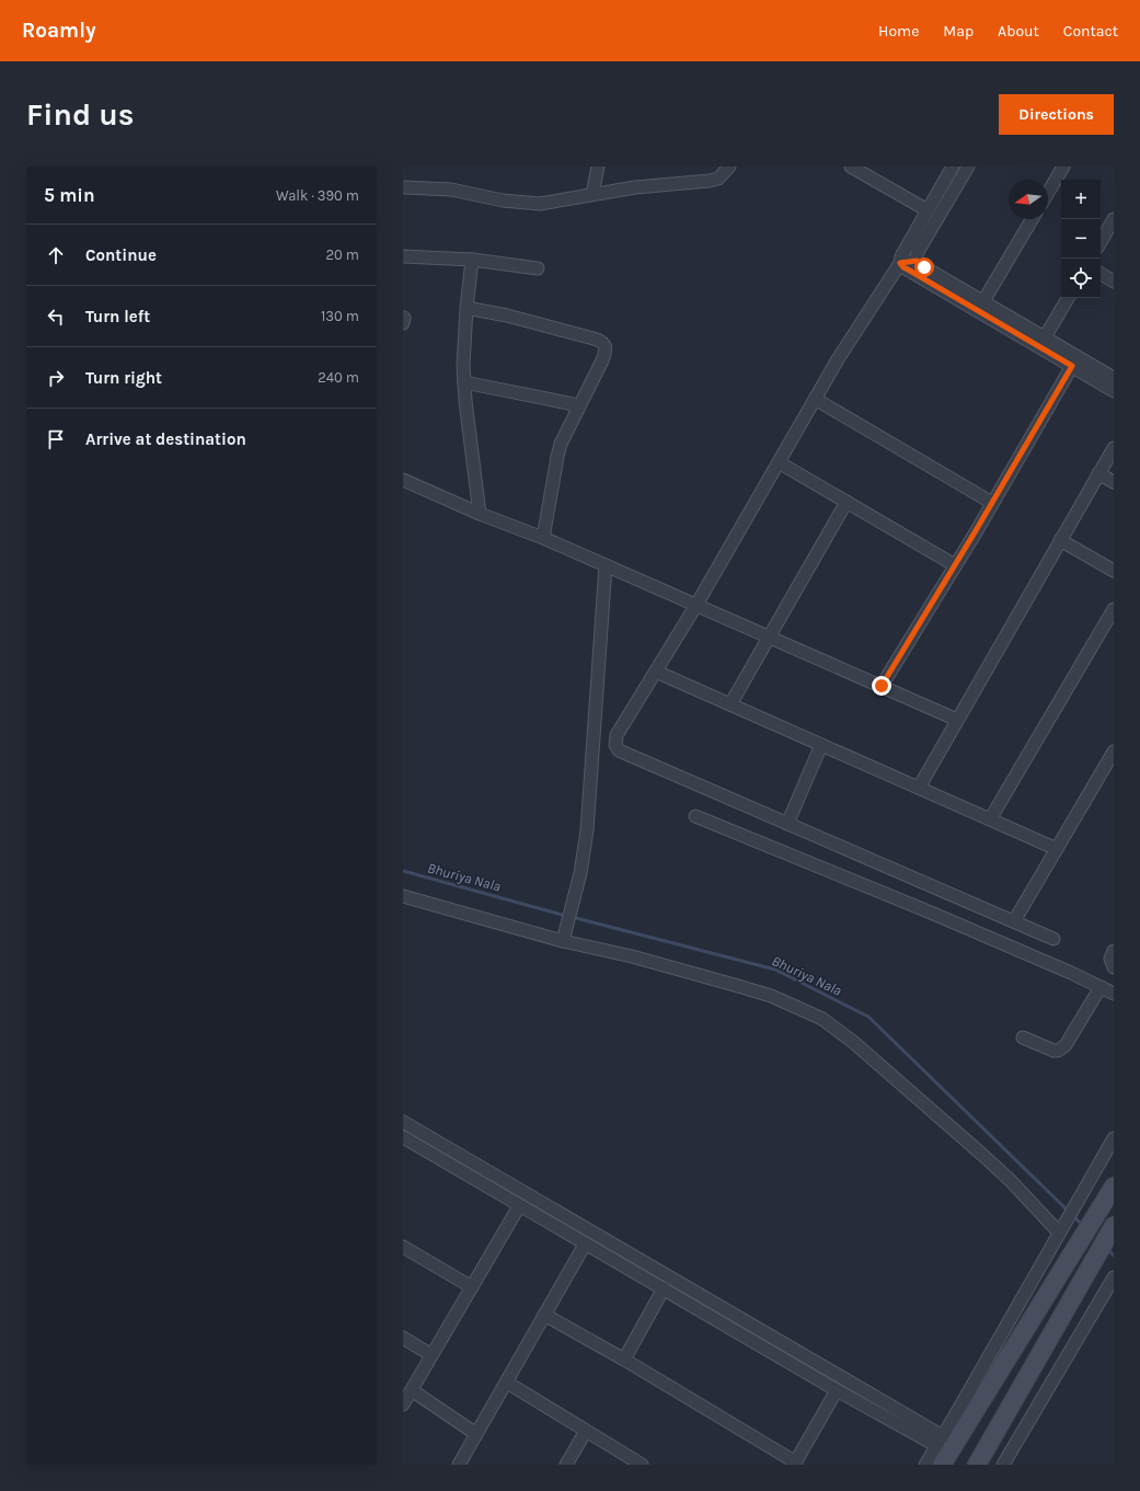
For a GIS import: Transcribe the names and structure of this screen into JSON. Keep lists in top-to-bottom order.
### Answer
{
  "water": ["Bhuriya Nala"],
  "north": "left",
  "page": {
    "header": "Roamly",
    "nav": [
      "Home",
      "Map",
      "About",
      "Contact"
    ],
    "buttons": "Directions",
    "title": "Find us",
    "heading": ["5 min", "Walk · 390 m"],
    "map_buttons": ["+", "−"],
    "list": [
      ["Continue", "20 m"],
      ["Turn left", "130 m"],
      ["Turn right", "240 m"],
      "Arrive at destination"
    ]
  }
}
